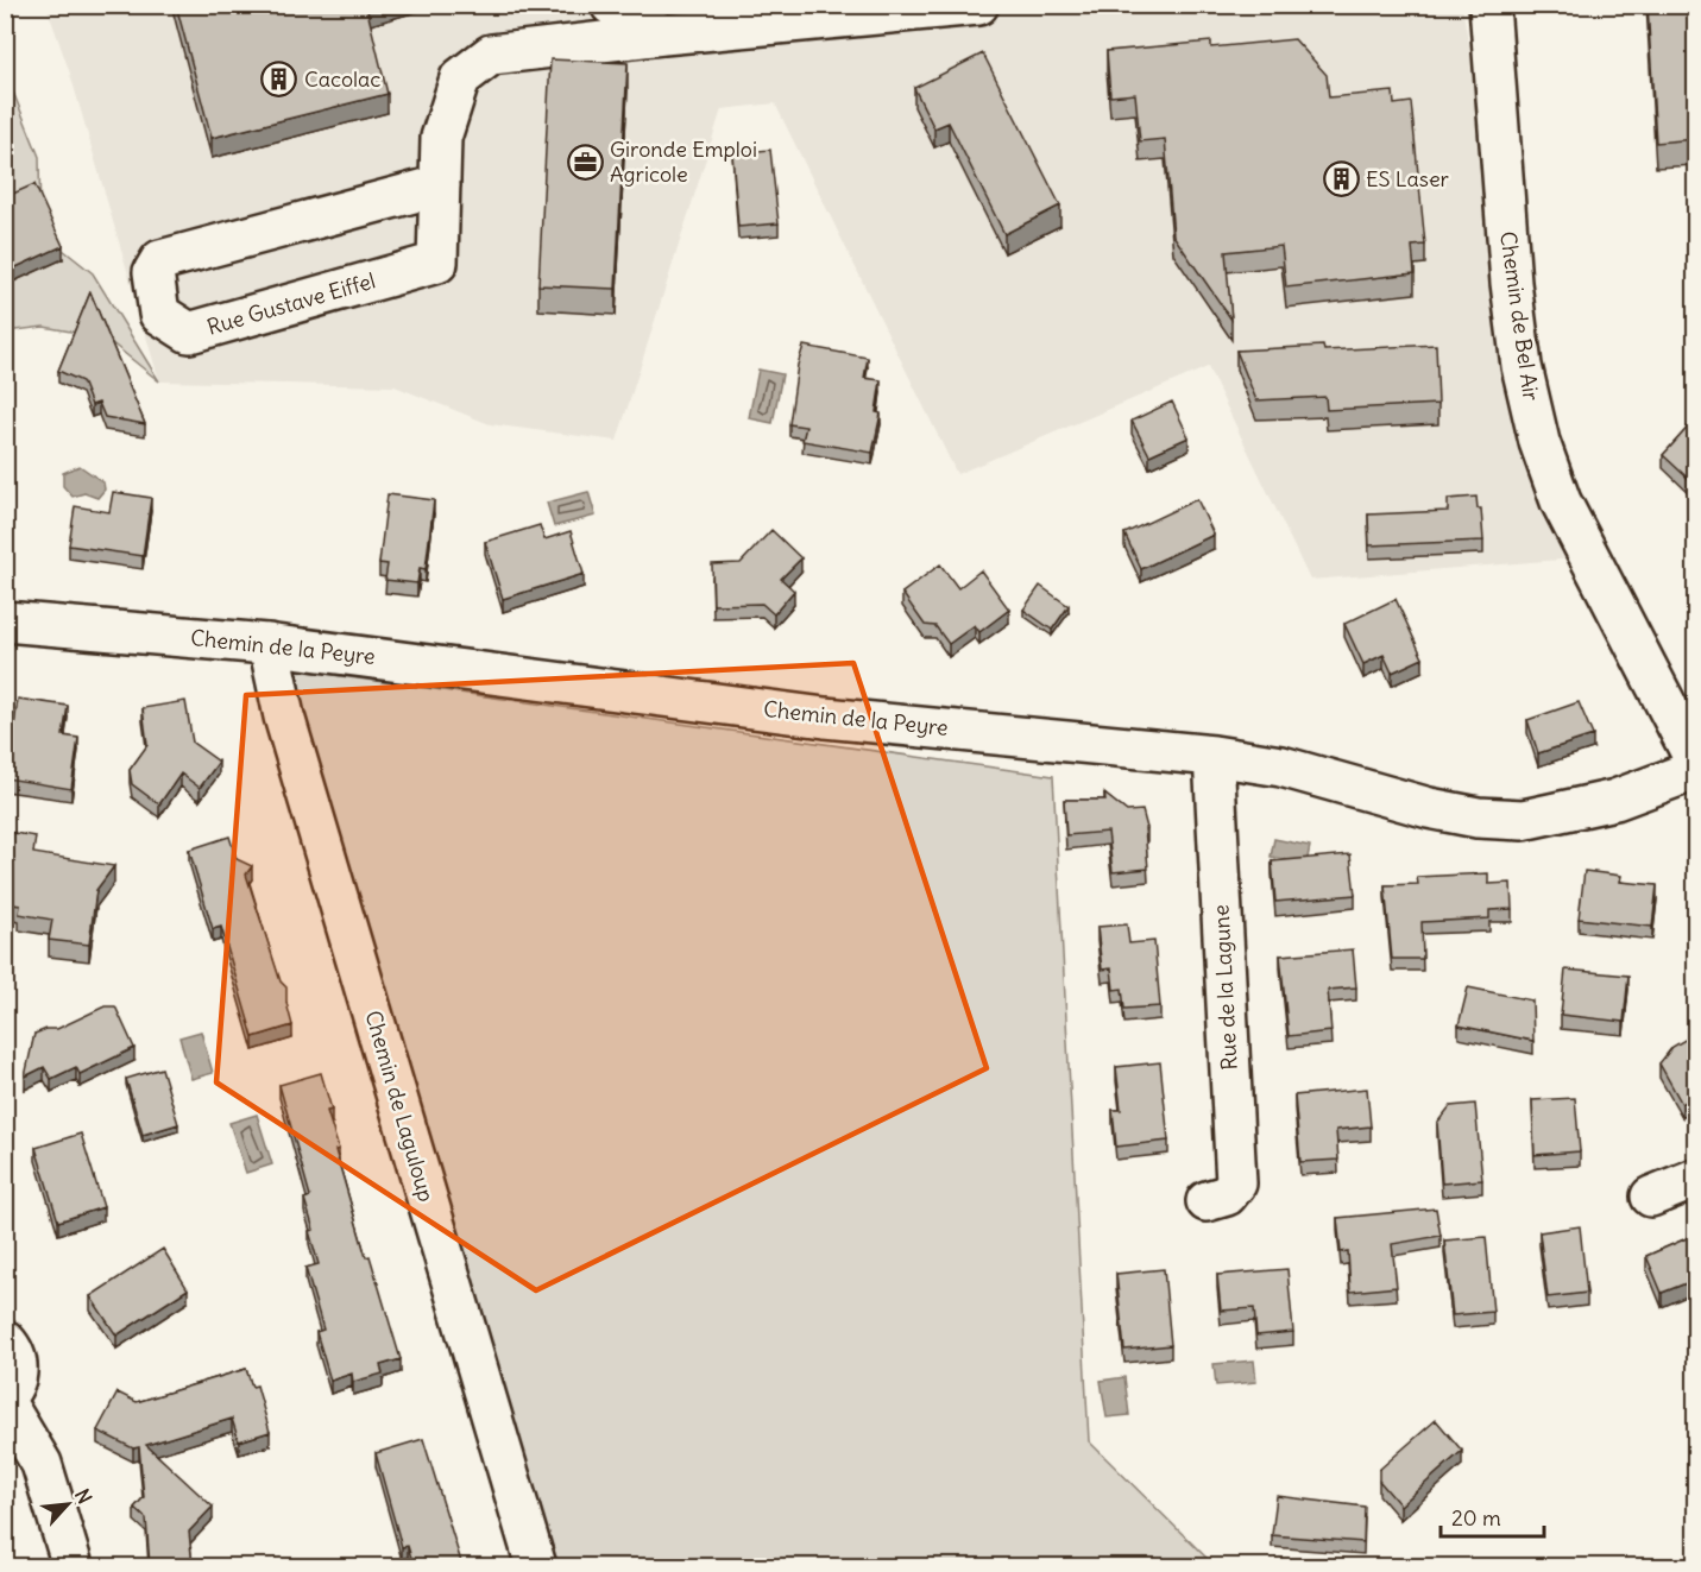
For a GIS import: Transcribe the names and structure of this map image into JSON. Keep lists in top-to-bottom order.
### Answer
{
  "streets": {
    "street": [
      "Rue Gustave Eiffel",
      "Chemin de Bel Air",
      "Chemin de la Peyre",
      "Rue de la Lagune",
      "Chemin de Laguloup"
    ]
  },
  "crossings": [
    ["Chemin de la Peyre", "Rue de la Lagune"],
    ["Chemin de la Peyre", "Chemin de Laguloup"]
  ],
  "places": {
    "building": ["Cacolac", "ES Laser"],
    "office": ["Gironde Emploi Agricole"]
  },
  "scale_bar": "20 m",
  "north": "top right"
}
